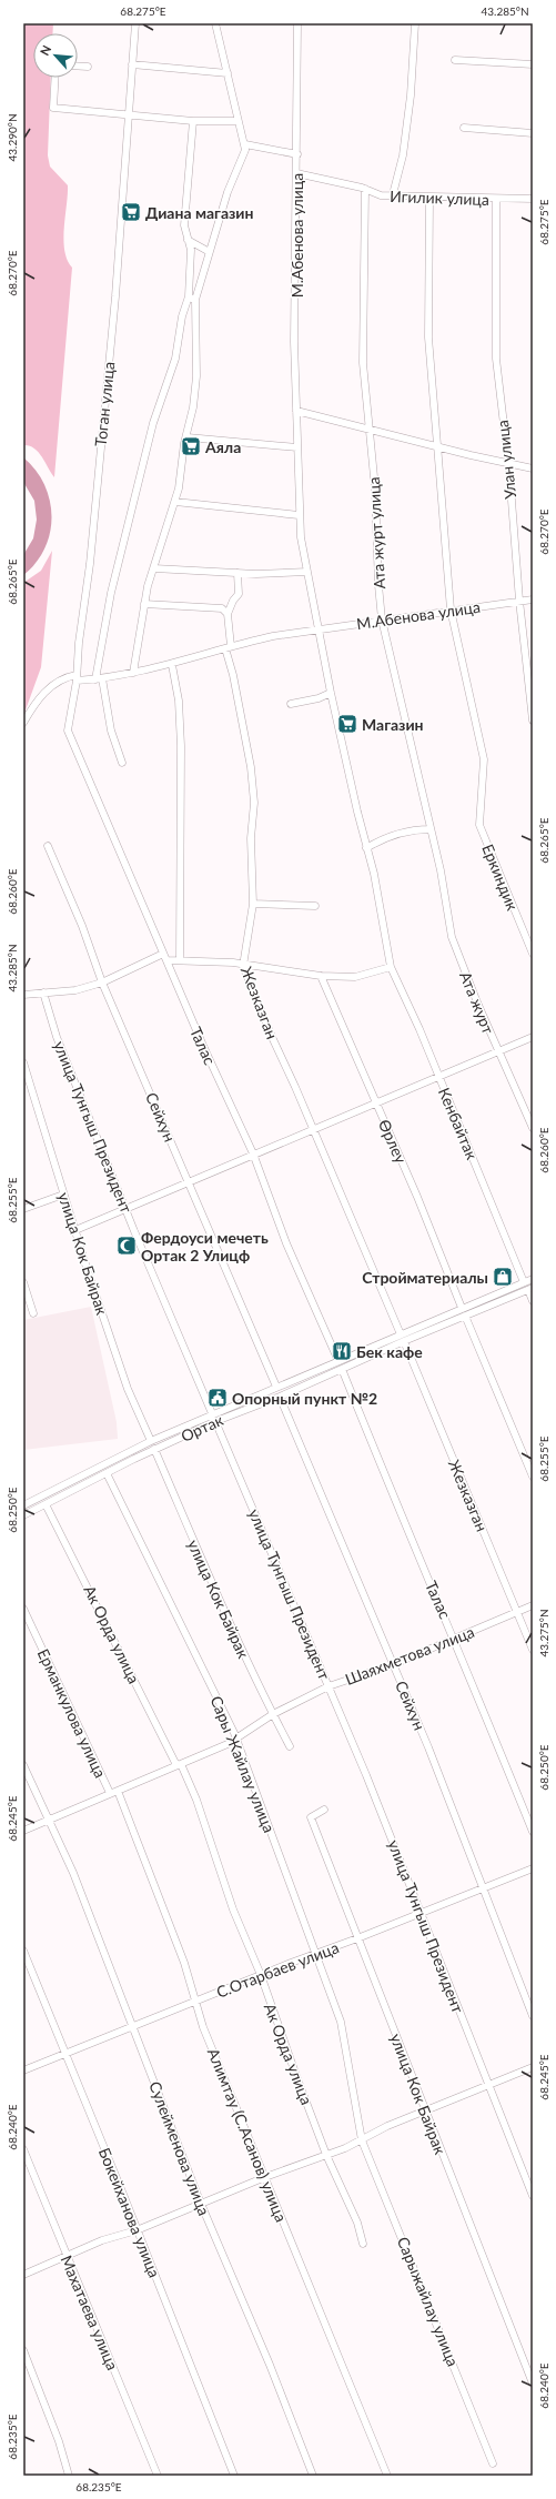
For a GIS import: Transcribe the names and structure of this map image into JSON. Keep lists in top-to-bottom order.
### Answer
{
  "streets": {
    "street": [
      "Игилик улица",
      "М.Абенова улица",
      "Тоган улица",
      "Улан улица",
      "Ата журт улица",
      "Еркиндик",
      "Жезказган",
      "Ата журт",
      "Талас",
      "Сейхун",
      "Кенбайтак",
      "улица Тунгыш Президент",
      "Өрлеу",
      "улица Кок Байрак",
      "Ортак",
      "Ак Орда улица",
      "Шаяхметова улица",
      "Ерманкулова улица",
      "Сары Жайлау улица",
      "С.Отарбаев улица",
      "Алимтау (С.Асанов) улица",
      "Сулейменова улица",
      "Бокейханова улица",
      "Сарыжайлау улица",
      "Махатаева улица"
    ]
  },
  "crossings": [
    ["Игилик улица", "М.Абенова улица"],
    ["Игилик улица", "Улан улица"],
    ["Игилик улица", "Ата журт улица"],
    ["М.Абенова улица", "Тоган улица"],
    ["М.Абенова улица", "Улан улица"],
    ["М.Абенова улица", "Ата журт улица"],
    ["М.Абенова улица", "Еркиндик"],
    ["М.Абенова улица", "Жезказган"],
    ["М.Абенова улица", "Кенбайтак"],
    ["Тоган улица", "Талас"],
    ["Ата журт улица", "Ата журт"],
    ["Жезказган", "Ортак"],
    ["Жезказган", "Шаяхметова улица"],
    ["Талас", "Ортак"],
    ["Талас", "Шаяхметова улица"],
    ["Сейхун", "Ортак"],
    ["Сейхун", "Шаяхметова улица"],
    ["Сейхун", "С.Отарбаев улица"],
    ["Кенбайтак", "Ортак"],
    ["улица Тунгыш Президент", "Ортак"],
    ["улица Тунгыш Президент", "Шаяхметова улица"],
    ["улица Тунгыш Президент", "С.Отарбаев улица"],
    ["Өрлеу", "Ортак"],
    ["улица Кок Байрак", "Ортак"],
    ["улица Кок Байрак", "Шаяхметова улица"],
    ["улица Кок Байрак", "С.Отарбаев улица"],
    ["Ортак", "Ак Орда улица"],
    ["Ортак", "Сары Жайлау улица"],
    ["Ак Орда улица", "Шаяхметова улица"],
    ["Ак Орда улица", "С.Отарбаев улица"],
    ["Шаяхметова улица", "Ерманкулова улица"],
    ["Шаяхметова улица", "Сары Жайлау улица"],
    ["Шаяхметова улица", "Алимтау (С.Асанов) улица"],
    ["Шаяхметова улица", "Сулейменова улица"],
    ["Сары Жайлау улица", "С.Отарбаев улица"],
    ["Сары Жайлау улица", "Сарыжайлау улица"],
    ["С.Отарбаев улица", "Алимтау (С.Асанов) улица"],
    ["С.Отарбаев улица", "Сулейменова улица"],
    ["С.Отарбаев улица", "Бокейханова улица"]
  ],
  "places": {
    "supermarket": ["Диана магазин", "Аяла", "Магазин"],
    "mosque": ["Фердоуси мечеть Ортак 2 Улицф"],
    "shop": ["Стройматериалы"],
    "restaurant": ["Бек кафе"],
    "public building": ["Опорный пункт №2"]
  },
  "north": "top left",
  "coordinates": [
    "68.275°E",
    "43.285°N",
    "43.290°N",
    "68.270°E",
    "68.265°E",
    "68.260°E",
    "68.255°E",
    "68.250°E",
    "43.275°N",
    "68.245°E",
    "68.240°E",
    "68.235°E"
  ]
}
